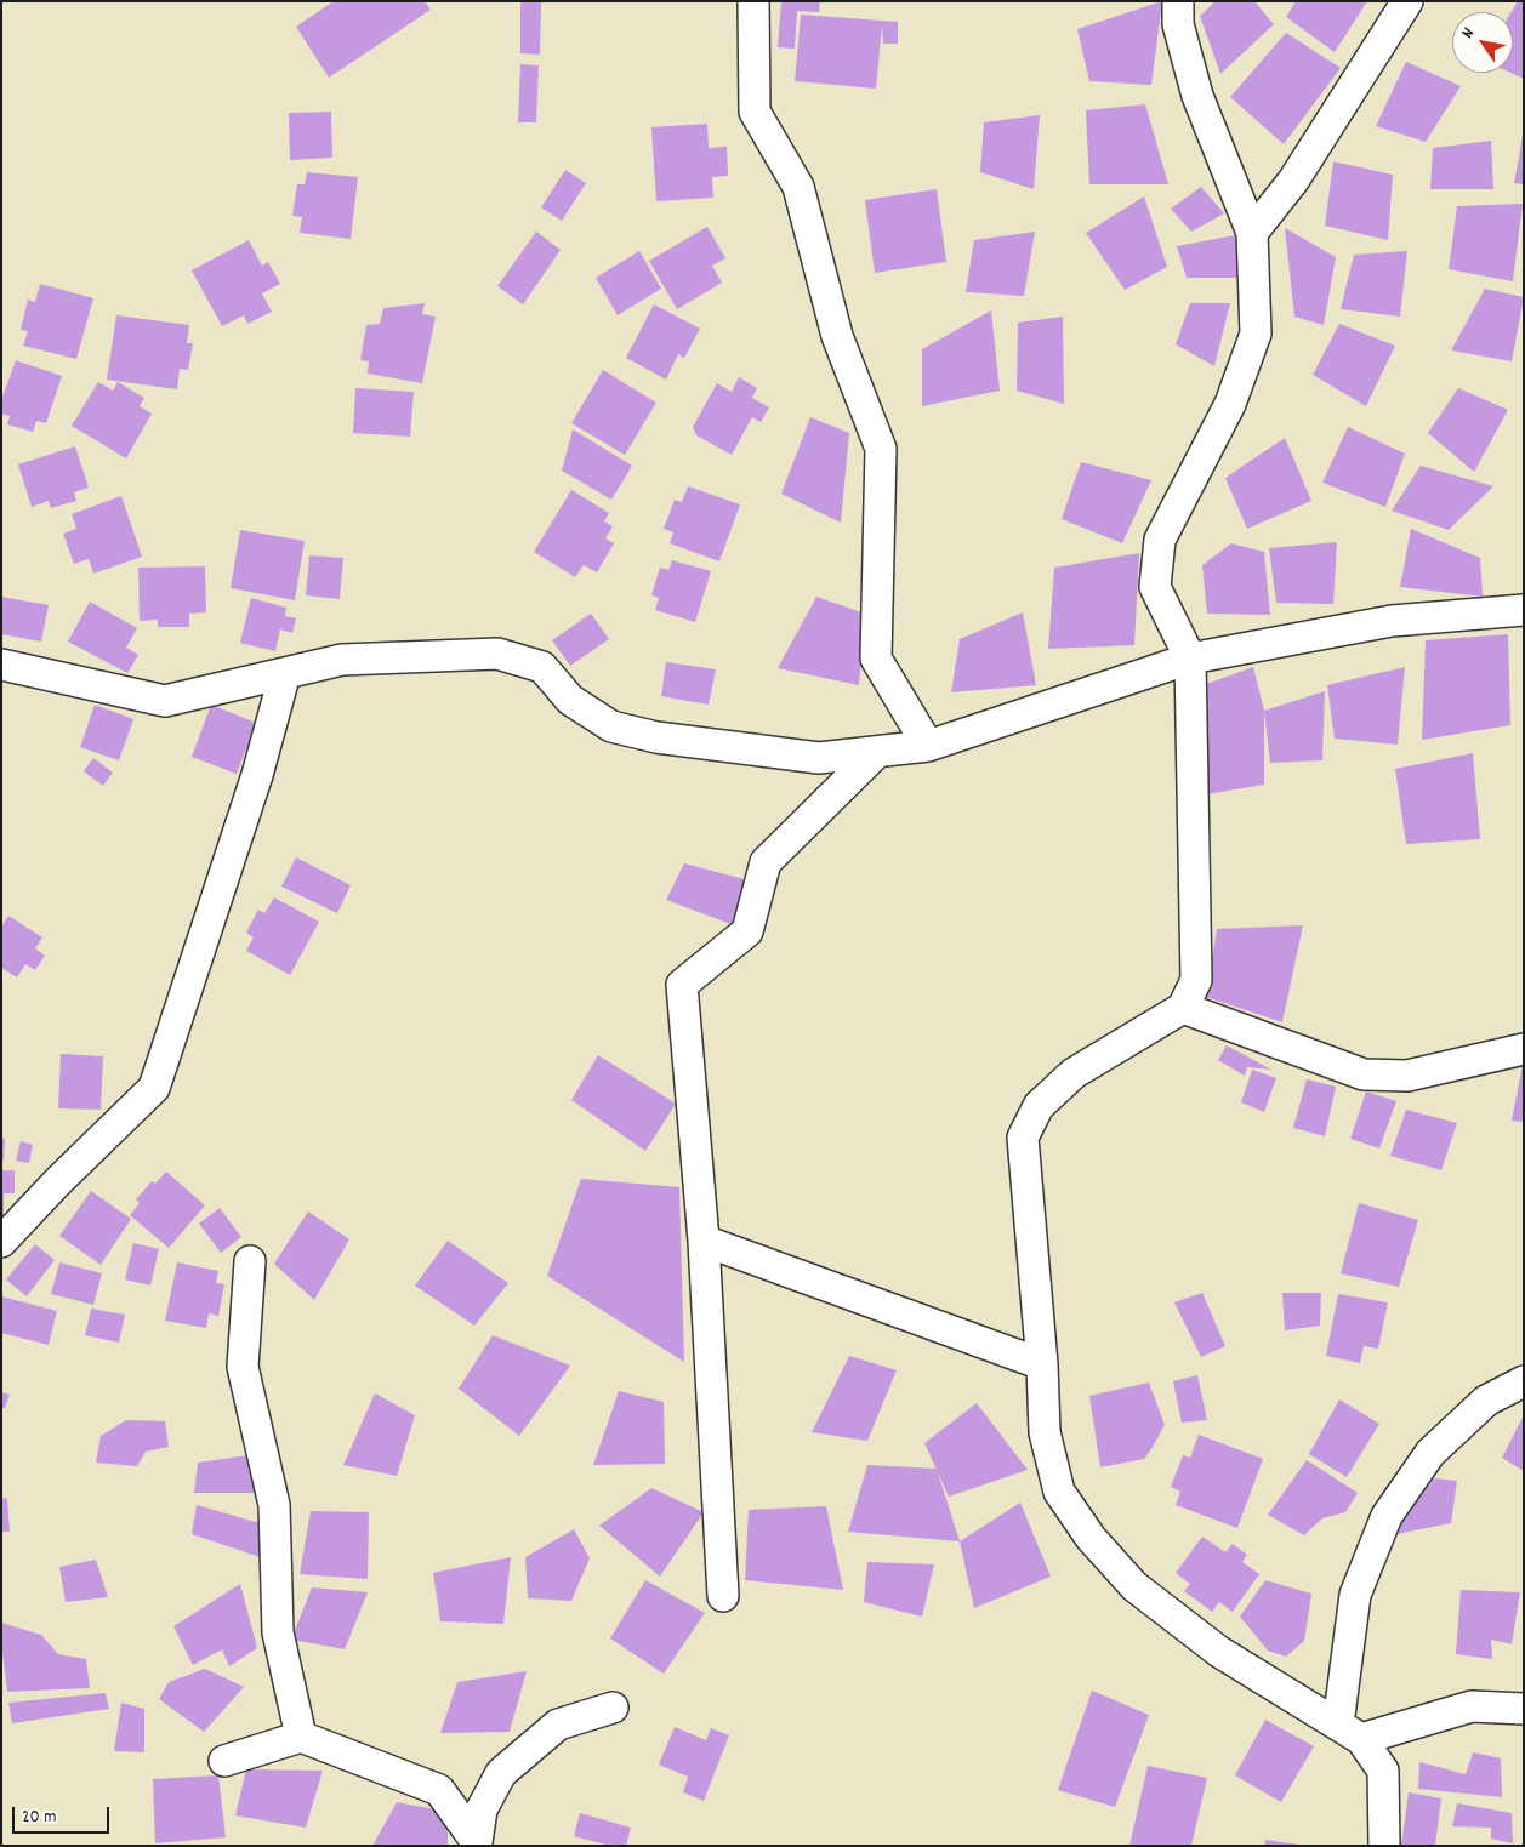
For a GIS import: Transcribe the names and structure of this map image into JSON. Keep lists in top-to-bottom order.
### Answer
{
  "scale_bar": "20 m",
  "north": "top left"
}
